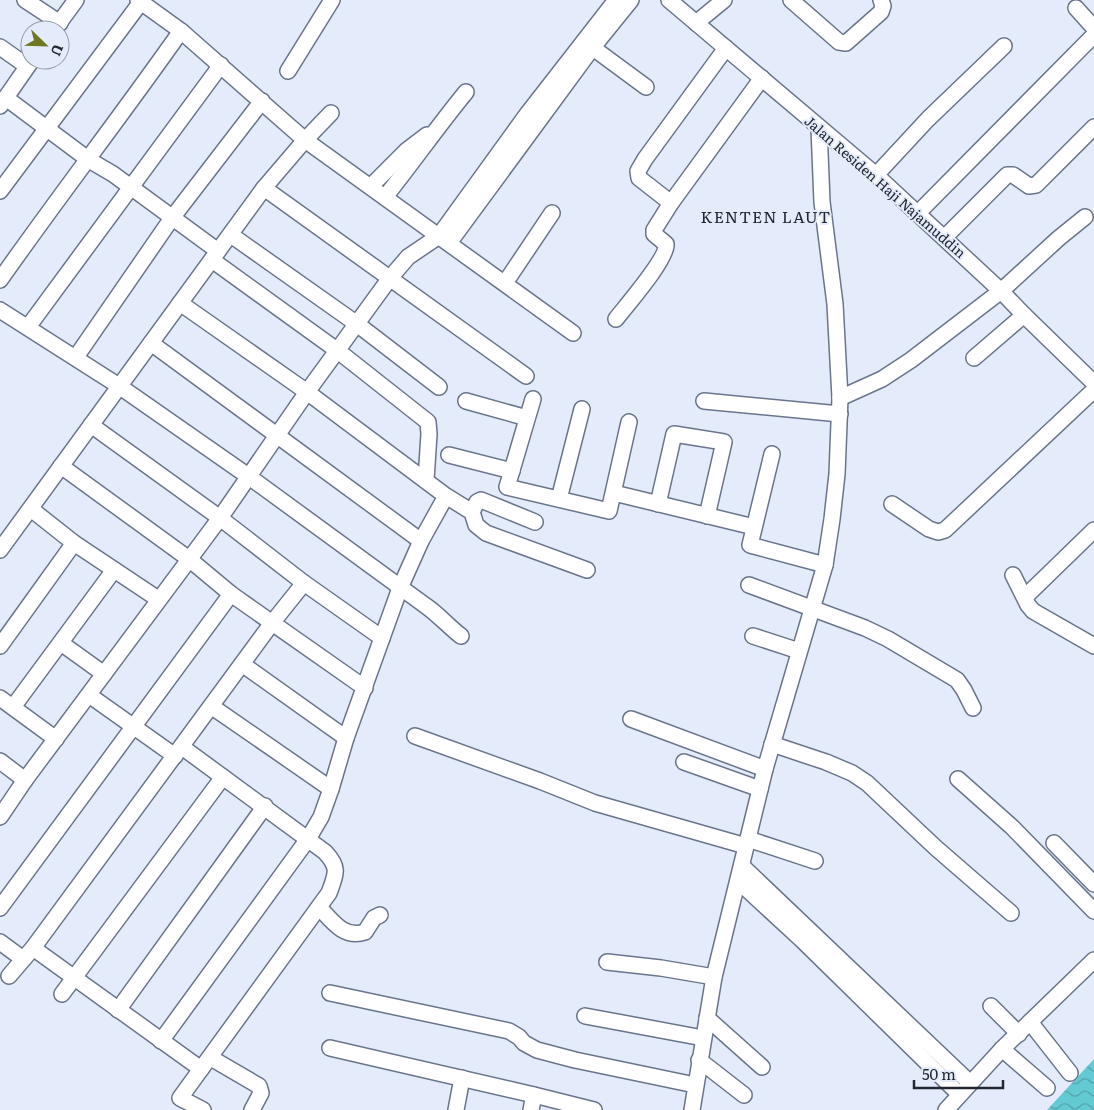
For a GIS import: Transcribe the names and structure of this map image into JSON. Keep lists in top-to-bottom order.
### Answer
{
  "streets": {
    "street": ["Jalan Residen Haji Najamuddin"]
  },
  "districts": ["KENTEN LAUT"],
  "scale_bar": "50 m",
  "north": "bottom right"
}
